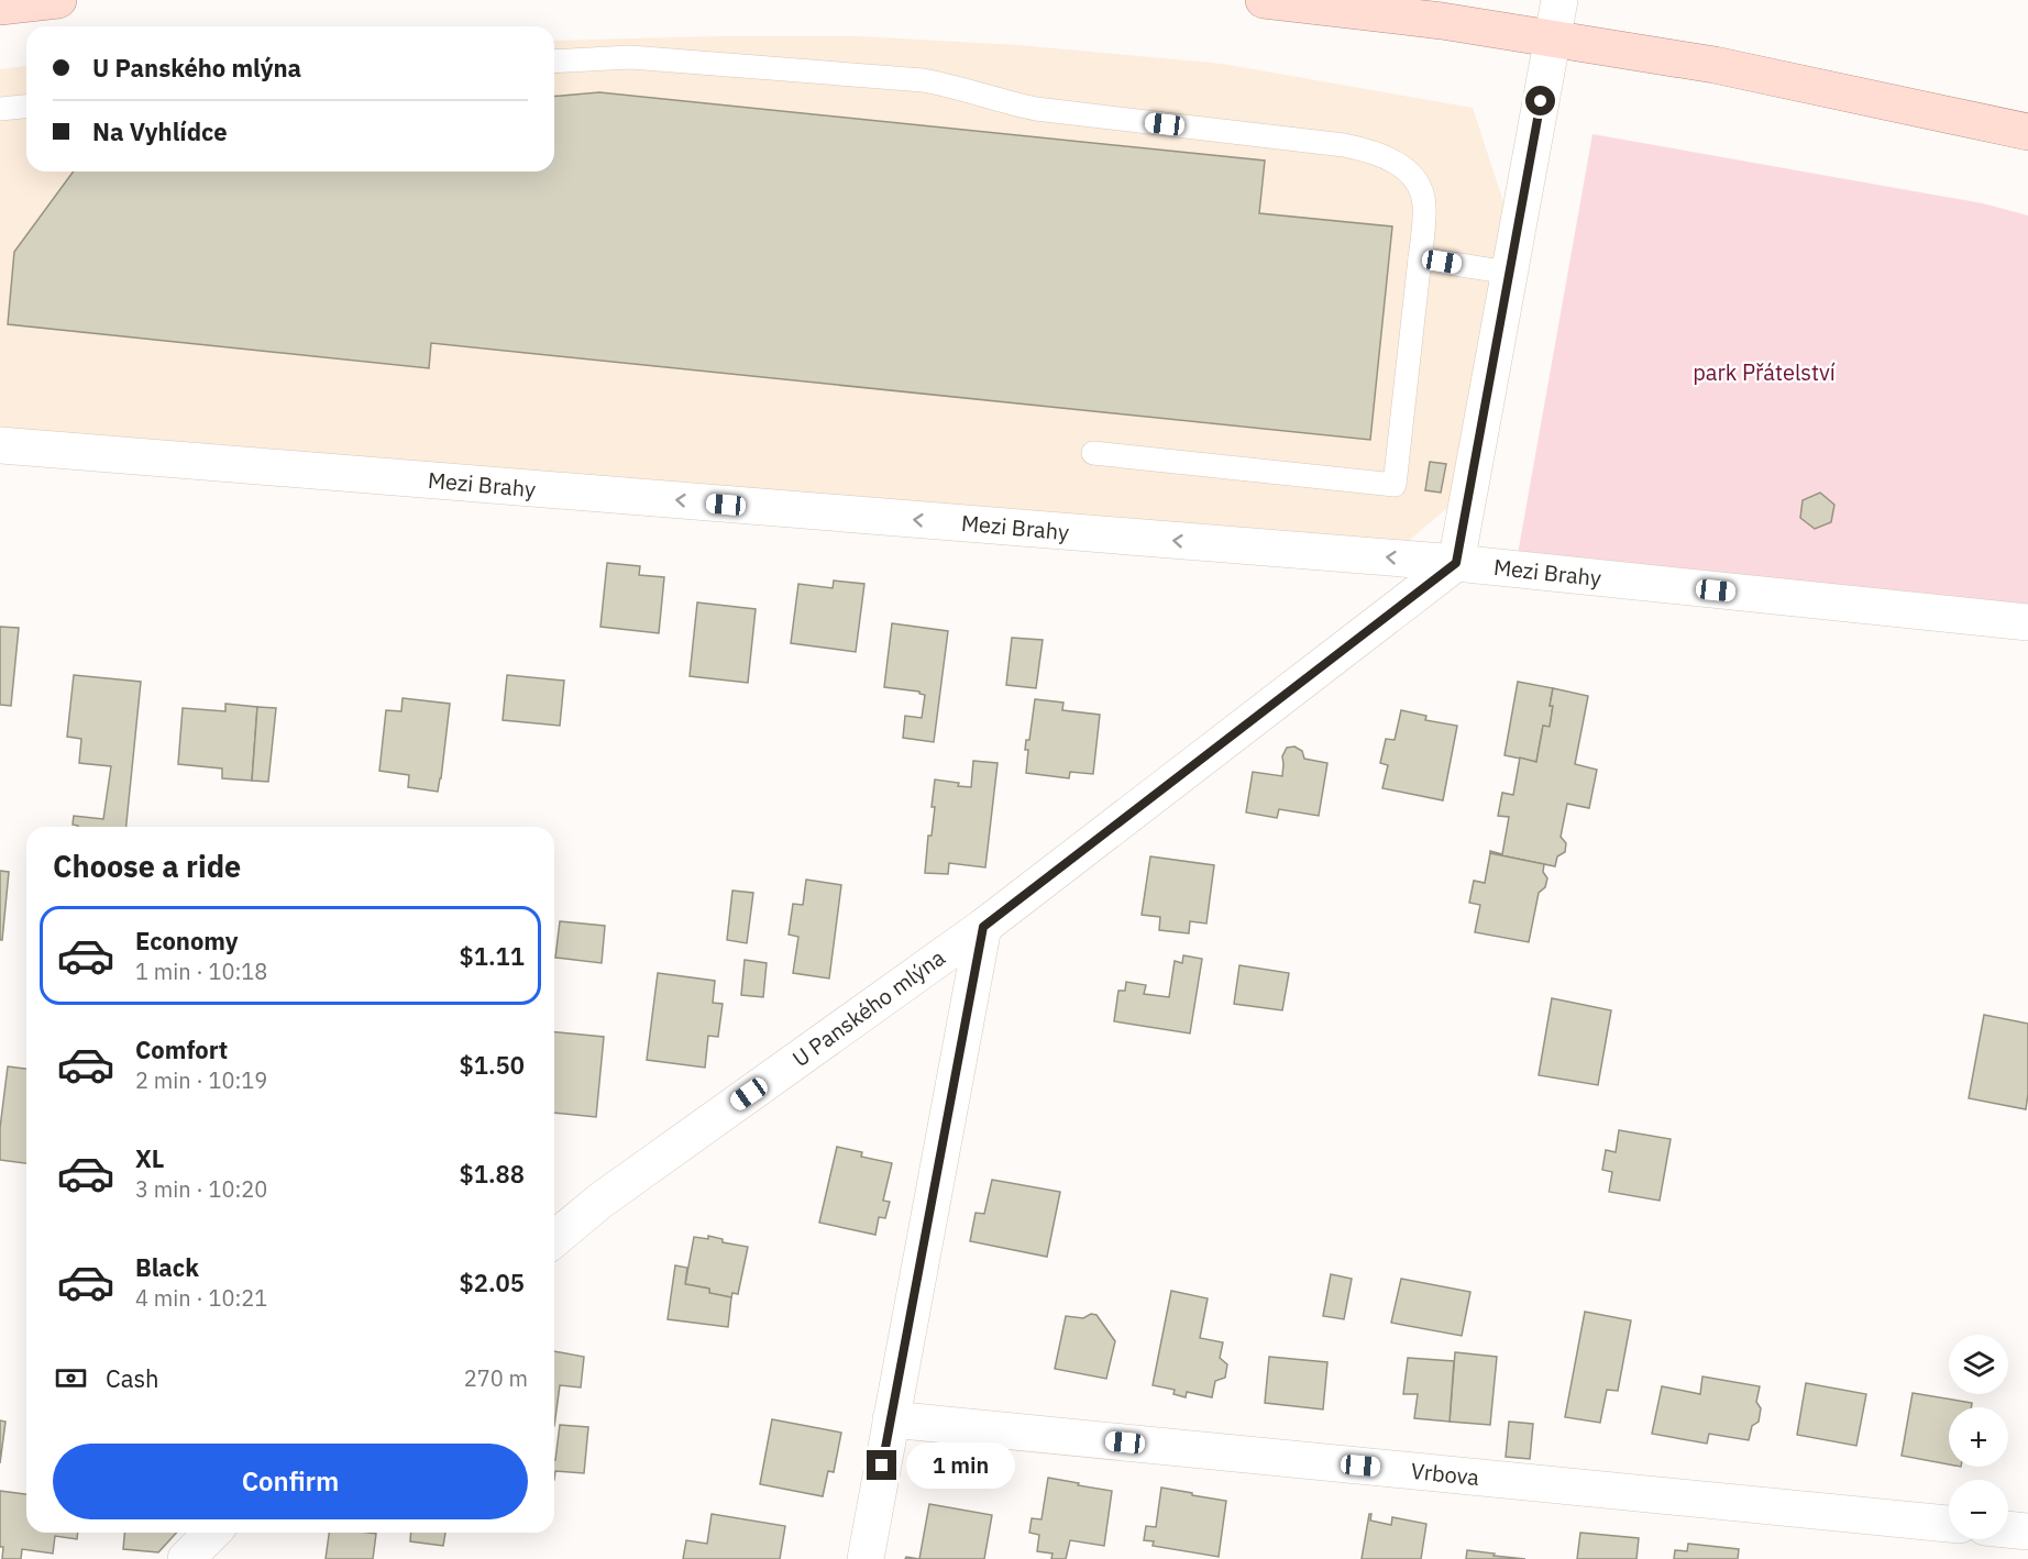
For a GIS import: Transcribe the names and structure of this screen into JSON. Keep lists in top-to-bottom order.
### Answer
{
  "streets": {
    "street": ["Mezi Brahy", "U Panského mlýna", "Vrbova"]
  },
  "crossings": [
    ["Mezi Brahy", "U Panského mlýna"]
  ],
  "one_way": ["Mezi Brahy"],
  "parks": ["park Přátelství"],
  "page": {
    "banner": ["U Panského mlýna", "Na Vyhlídce"],
    "heading": "Choose a ride",
    "list": [
      {
        "name": "Economy",
        "note": "1 min · 10:18",
        "value": "$1.11"
      },
      {
        "name": "Comfort",
        "note": "2 min · 10:19",
        "value": "$1.50"
      },
      {
        "name": "XL",
        "note": "3 min · 10:20",
        "value": "$1.88"
      },
      {
        "name": "Black",
        "note": "4 min · 10:21",
        "value": "$2.05"
      }
    ],
    "map_buttons": ["+", "−"],
    "pay": ["Cash", "270 m"],
    "buttons": "Confirm",
    "bubble": "1 min"
  }
}
